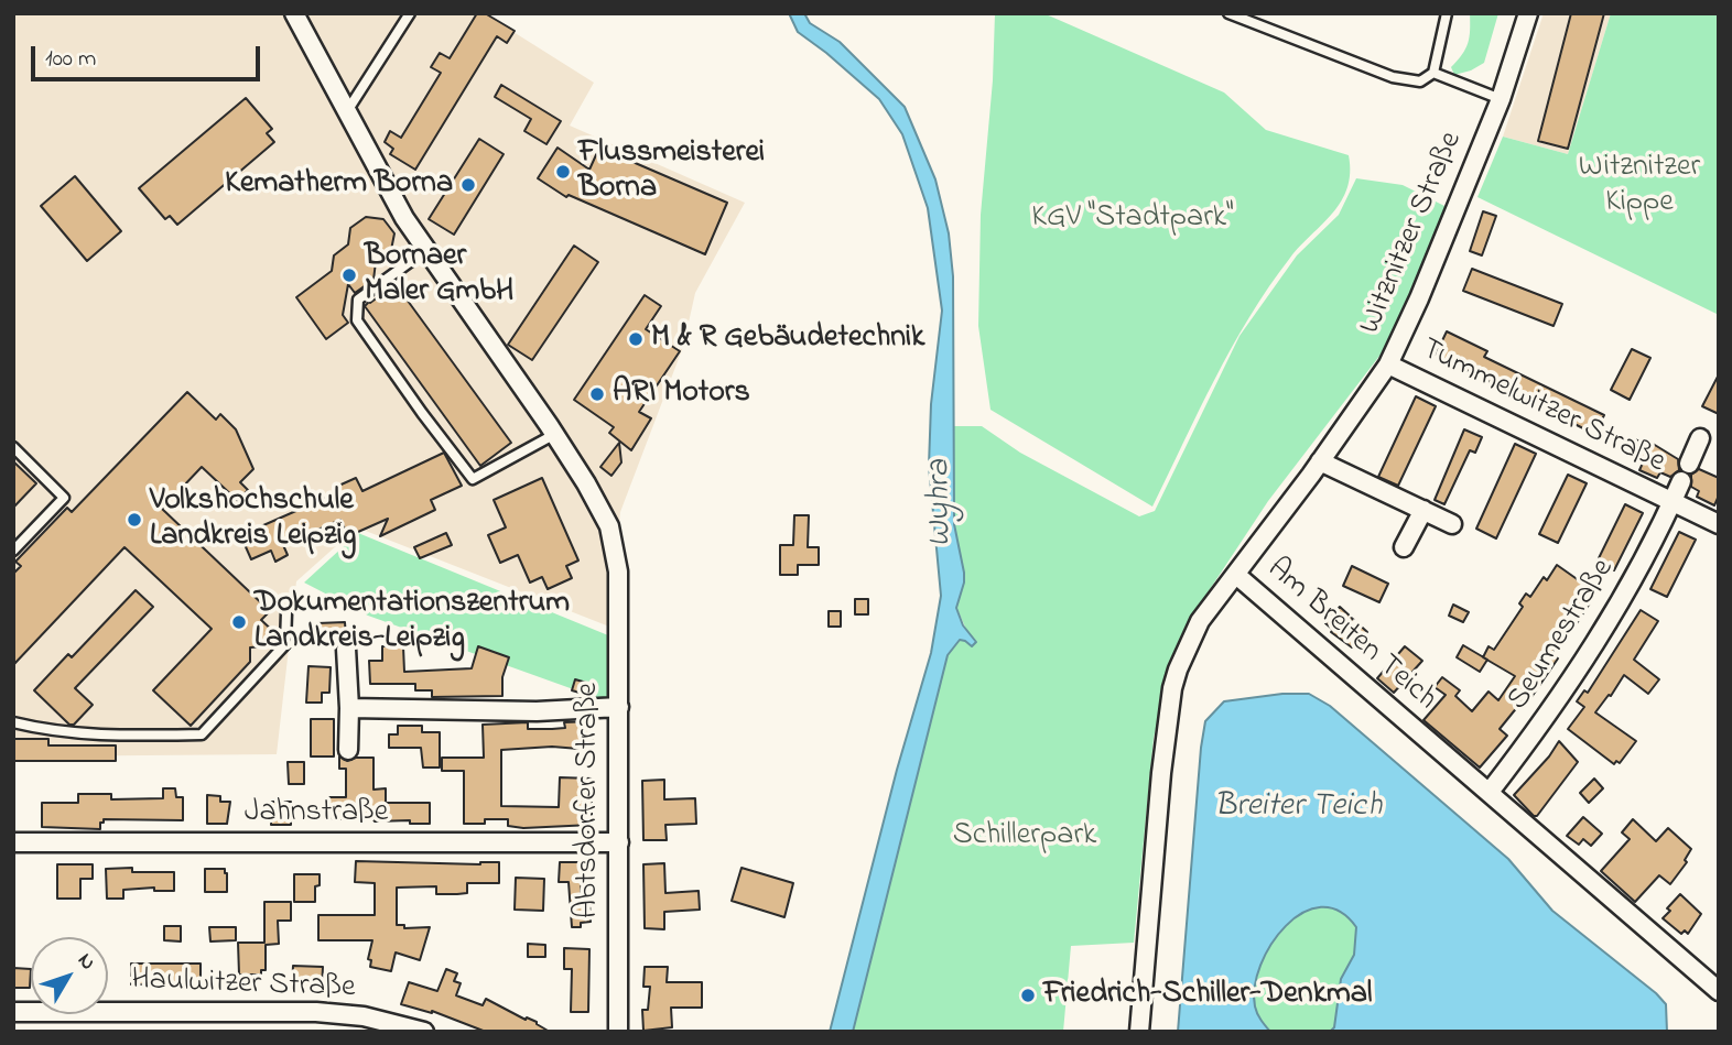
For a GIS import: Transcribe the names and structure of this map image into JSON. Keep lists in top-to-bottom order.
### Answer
{
  "streets": {
    "street": [
      "Witznitzer Straße",
      "Tummelwitzer Straße",
      "Am Breiten Teich",
      "Seumestraße",
      "Abtsdorfer Straße",
      "Jahnstraße",
      "Haulwitzer Straße"
    ]
  },
  "crossings": [
    ["Witznitzer Straße", "Tummelwitzer Straße"],
    ["Witznitzer Straße", "Am Breiten Teich"],
    ["Tummelwitzer Straße", "Seumestraße"],
    ["Am Breiten Teich", "Seumestraße"],
    ["Abtsdorfer Straße", "Jahnstraße"]
  ],
  "water": ["Wyhra", "Breiter Teich"],
  "parks": ["Witznitzer Kippe", "KGV \"Stadtpark\"", "Schillerpark"],
  "places": [
    "Flussmeisterei Borna",
    "Kematherm Borna",
    "Bornaer Maler GmbH",
    "M & R Gebäudetechnik",
    "ARI Motors",
    "Volkshochschule Landkreis Leipzig",
    "Dokumentationszentrum Landkreis-Leipzig",
    "Friedrich-Schiller-Denkmal"
  ],
  "scale_bar": "100 m",
  "north": "top right"
}
